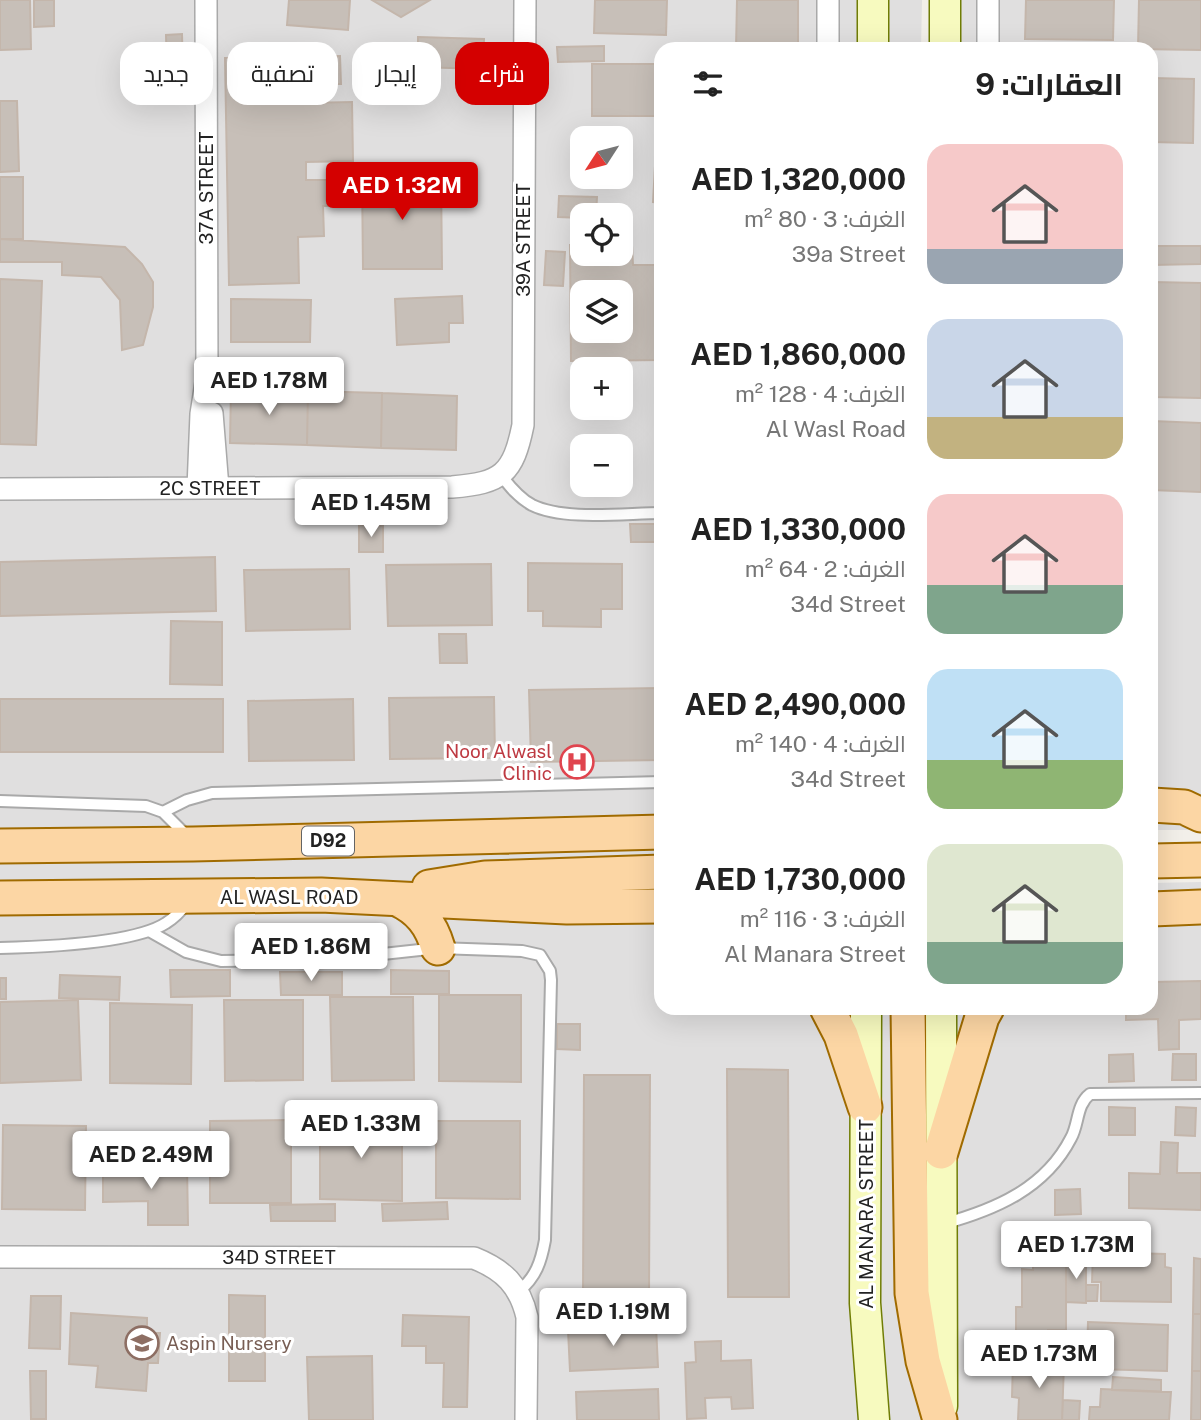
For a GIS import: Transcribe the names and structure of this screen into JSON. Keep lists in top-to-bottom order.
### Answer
{
  "streets": {
    "main road": ["D92", "AL WASL ROAD", "AL MANARA STREET"],
    "street": [
      "37A STREET",
      "39A STREET",
      "2C STREET",
      "34D STREET"
    ]
  },
  "crossings": [
    ["37A STREET", "2C STREET"],
    ["39A STREET", "2C STREET"]
  ],
  "places": {
    "hospital": ["Noor Alwasl Clinic"],
    "school or university": ["Aspin Nursery"]
  },
  "north": "bottom left",
  "page": {
    "chip": [
      "شراء",
      "إيجار",
      "تصفية",
      "جديد"
    ],
    "heading": "العقارات: 9",
    "map_buttons": ["+", "−"],
    "list": [
      {
        "name": "AED 1,320,000",
        "note": "الغرف: 3 · 80 m² · 39a Street"
      },
      {
        "name": "AED 1,860,000",
        "note": "الغرف: 4 · 128 m² · Al Wasl Road"
      },
      {
        "name": "AED 1,330,000",
        "note": "الغرف: 2 · 64 m² · 34d Street"
      },
      {
        "name": "AED 2,490,000",
        "note": "الغرف: 4 · 140 m² · 34d Street"
      },
      {
        "name": "AED 1,730,000",
        "note": "الغرف: 3 · 116 m² · Al Manara Street"
      }
    ],
    "price": [
      "AED 1.32M",
      "AED 1.78M",
      "AED 1.45M",
      "AED 1.86M",
      "AED 1.33M",
      "AED 2.49M",
      "AED 1.73M",
      "AED 1.19M",
      "AED 1.73M"
    ]
  }
}
